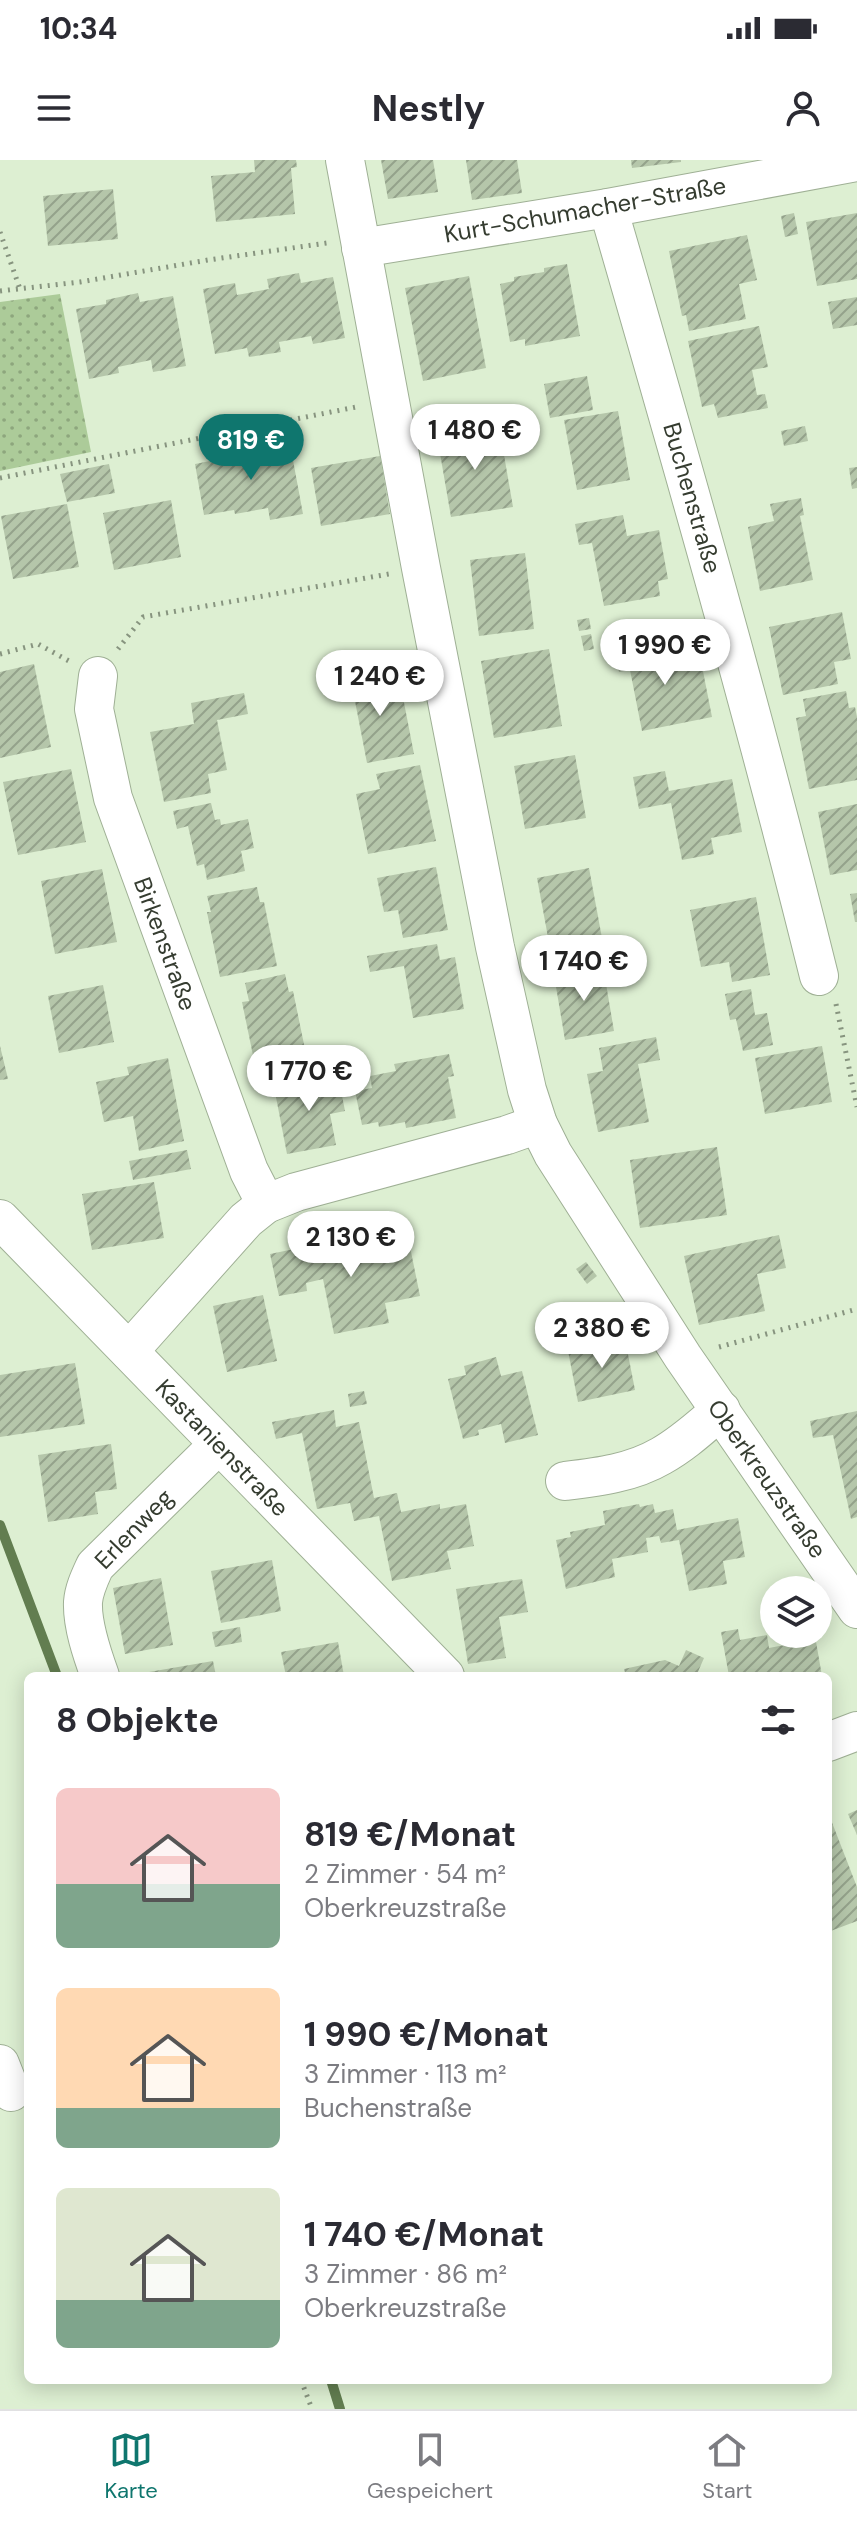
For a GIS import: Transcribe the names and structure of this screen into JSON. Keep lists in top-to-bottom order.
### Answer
{
  "streets": {
    "street": [
      "Kurt-Schumacher-Straße",
      "Buchenstraße",
      "Birkenstraße",
      "Kastanienstraße",
      "Oberkreuzstraße",
      "Erlenweg"
    ]
  },
  "crossings": [
    ["Kurt-Schumacher-Straße", "Buchenstraße"],
    ["Kurt-Schumacher-Straße", "Oberkreuzstraße"],
    ["Kastanienstraße", "Erlenweg"]
  ],
  "page": {
    "status": "10:34",
    "header": "Nestly",
    "price": [
      "1 480 €",
      "819 €",
      "1 990 €",
      "1 240 €",
      "1 740 €",
      "1 770 €",
      "2 130 €",
      "2 380 €"
    ],
    "heading": "8 Objekte",
    "list": [
      {
        "name": "819 €/Monat",
        "note": "2 Zimmer · 54 m² · Oberkreuzstraße"
      },
      {
        "name": "1 990 €/Monat",
        "note": "3 Zimmer · 113 m² · Buchenstraße"
      },
      {
        "name": "1 740 €/Monat",
        "note": "3 Zimmer · 86 m² · Oberkreuzstraße"
      }
    ],
    "tabs": ["Karte", "Gespeichert", "Start"]
  }
}
